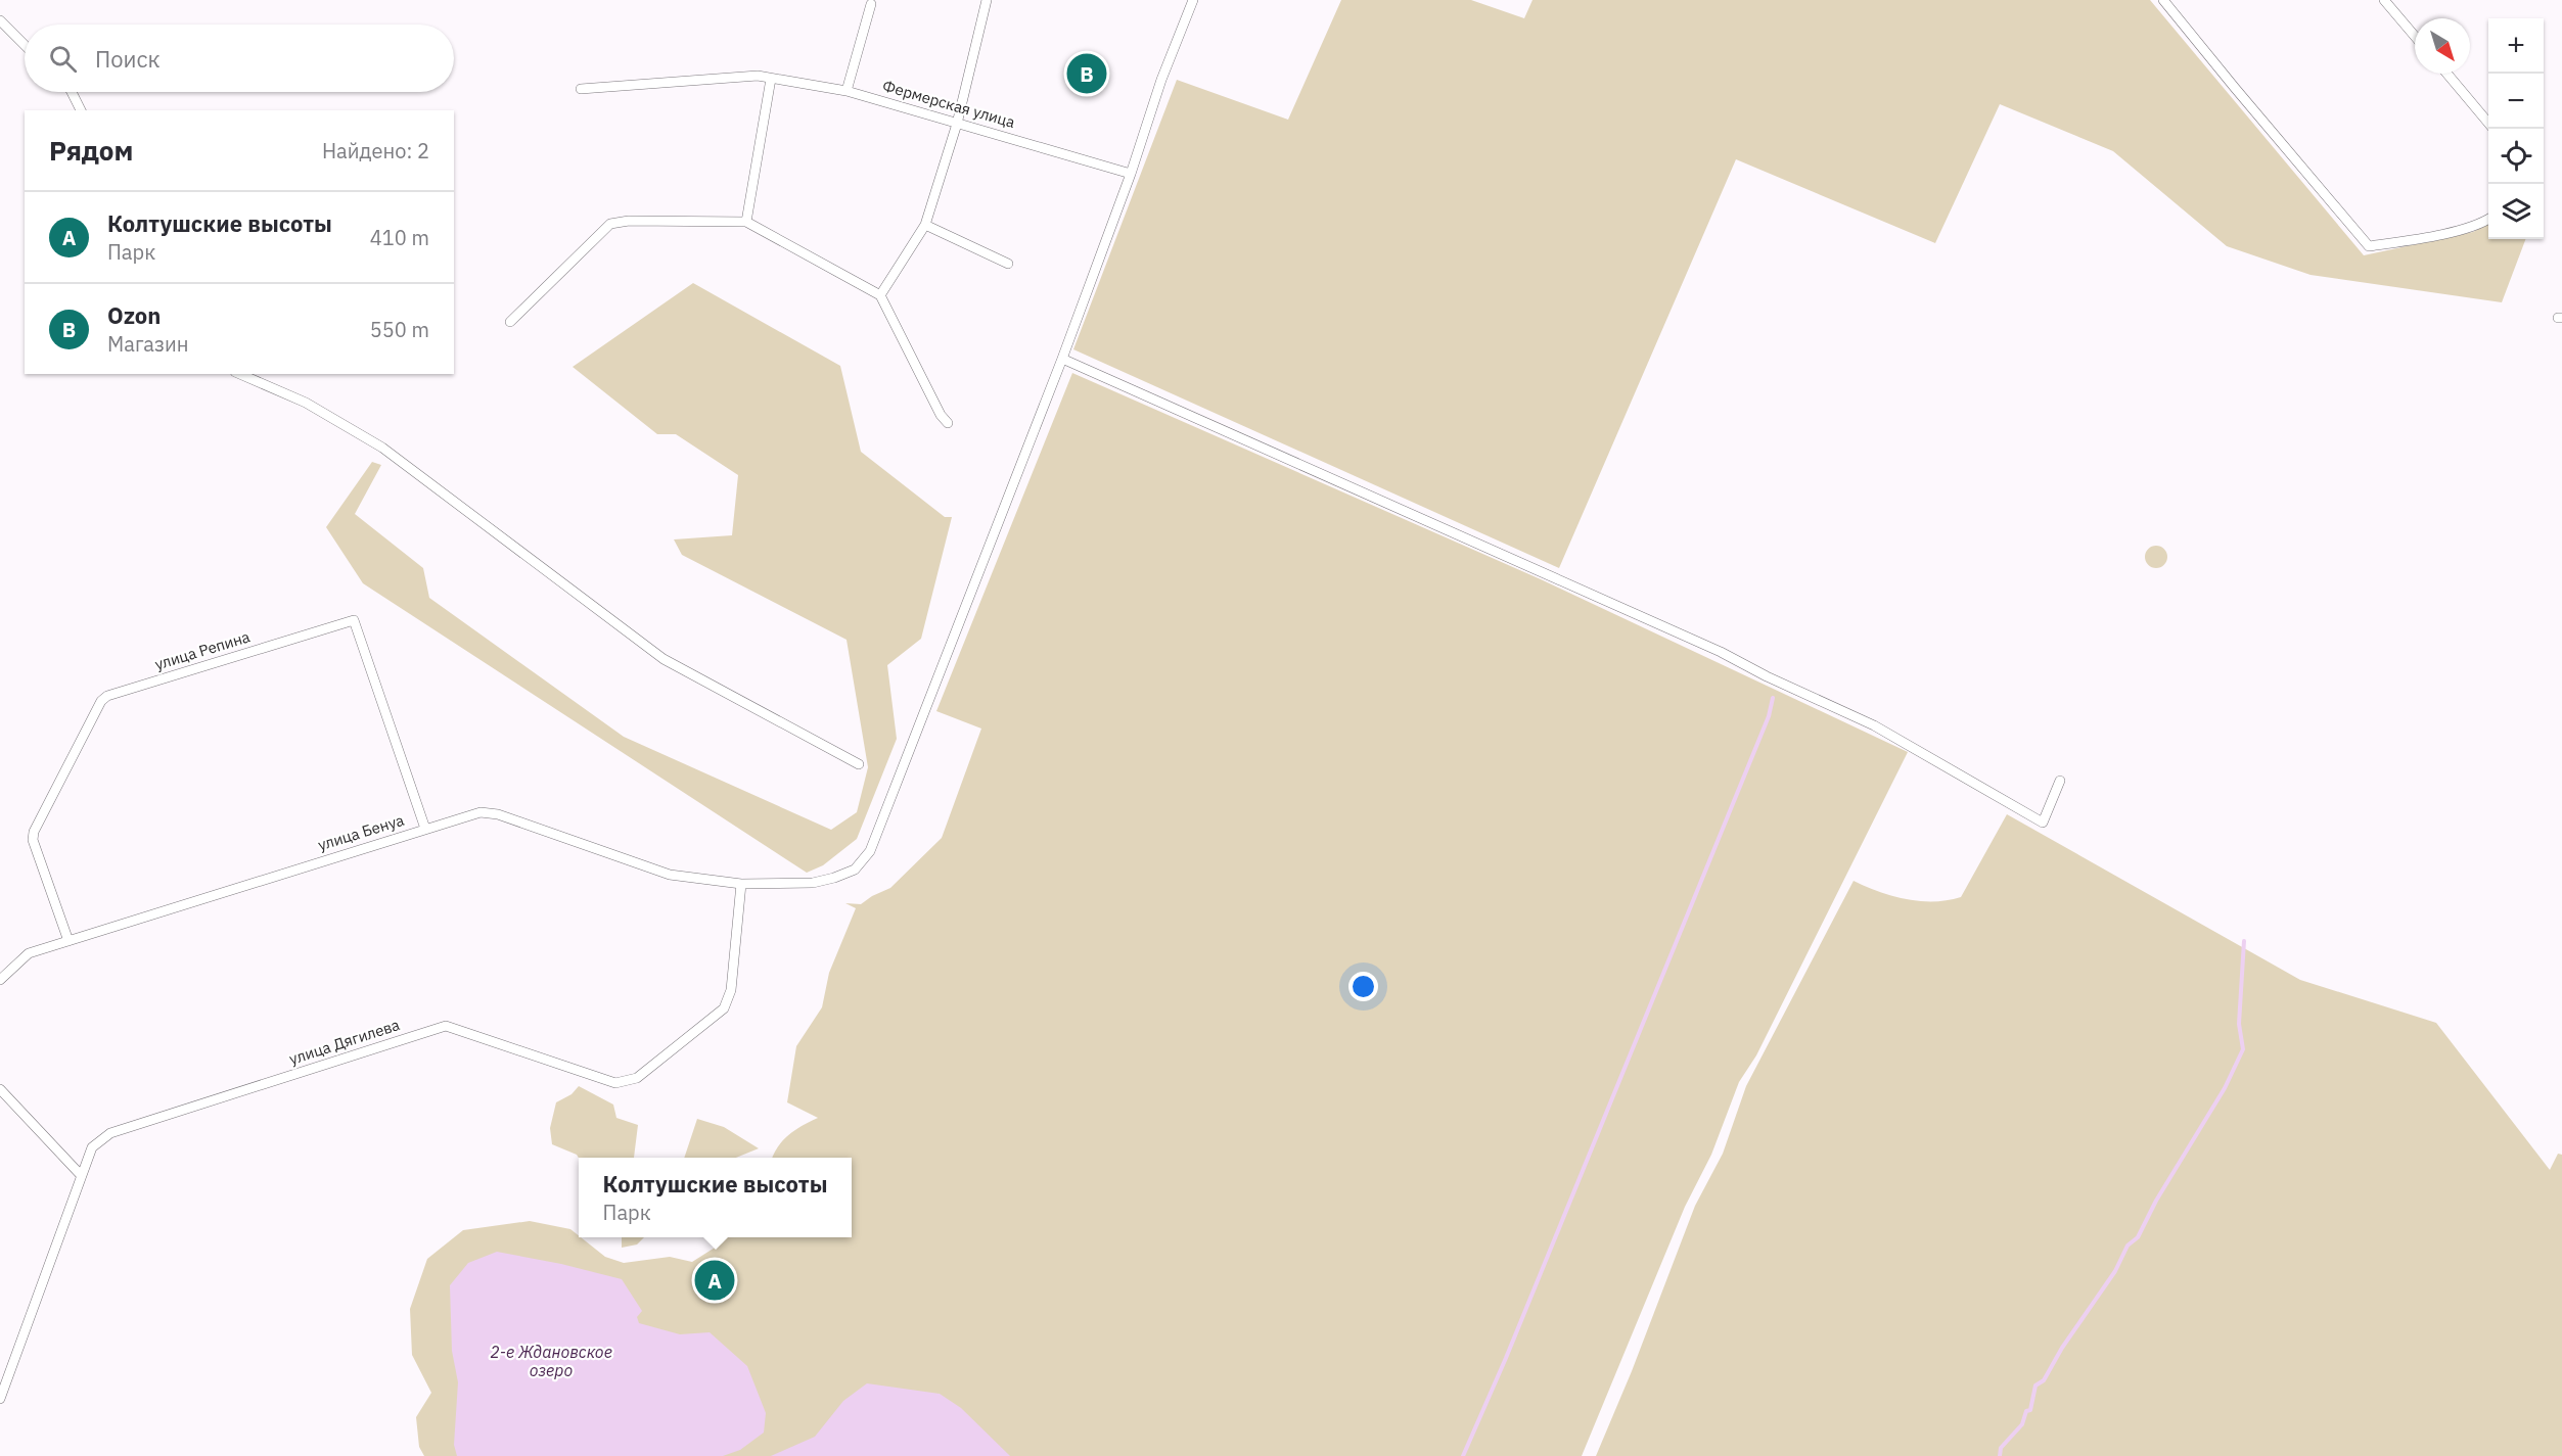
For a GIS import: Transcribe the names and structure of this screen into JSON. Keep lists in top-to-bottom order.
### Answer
{
  "streets": {
    "street": [
      "Фермерская улица",
      "улица Репина",
      "улица Бенуа",
      "улица Дягилева"
    ]
  },
  "crossings": [
    ["Фермерская улица", "улица Бенуа"],
    ["улица Репина", "улица Бенуа"],
    ["улица Бенуа", "улица Дягилева"]
  ],
  "water": ["2-е Ждановское озеро"],
  "north": "bottom right",
  "page": {
    "map_buttons": ["+", "−"],
    "search": "Поиск",
    "pins": ["B", "A"],
    "heading": ["Рядом", "Найдено: 2"],
    "list": [
      {
        "mark": "A",
        "name": "Колтушские высоты",
        "note": "Парк",
        "value": "410 m"
      },
      {
        "mark": "B",
        "name": "Ozon",
        "note": "Магазин",
        "value": "550 m"
      }
    ],
    "popup": ["Колтушские высоты", "Парк"]
  }
}
